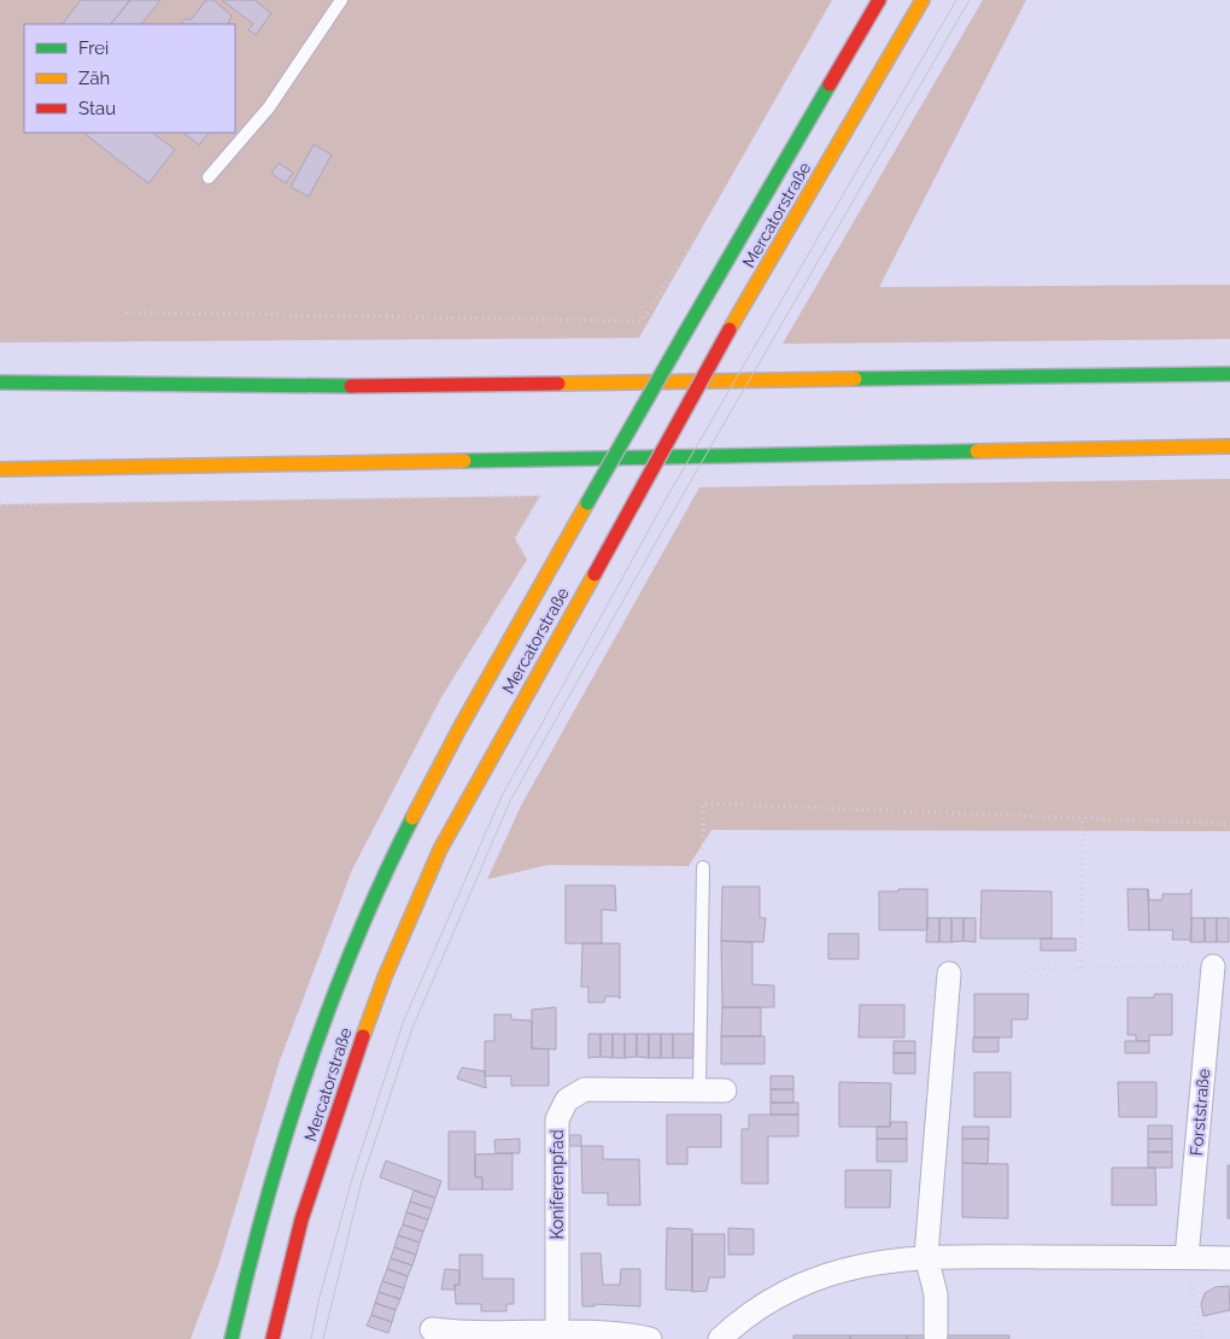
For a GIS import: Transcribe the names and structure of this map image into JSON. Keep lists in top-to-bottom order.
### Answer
{
  "streets": {
    "main road": ["Mercatorstraße"],
    "street": ["Forststraße", "Koniferenpfad"]
  },
  "legend": ["Frei", "Zäh", "Stau"]
}
